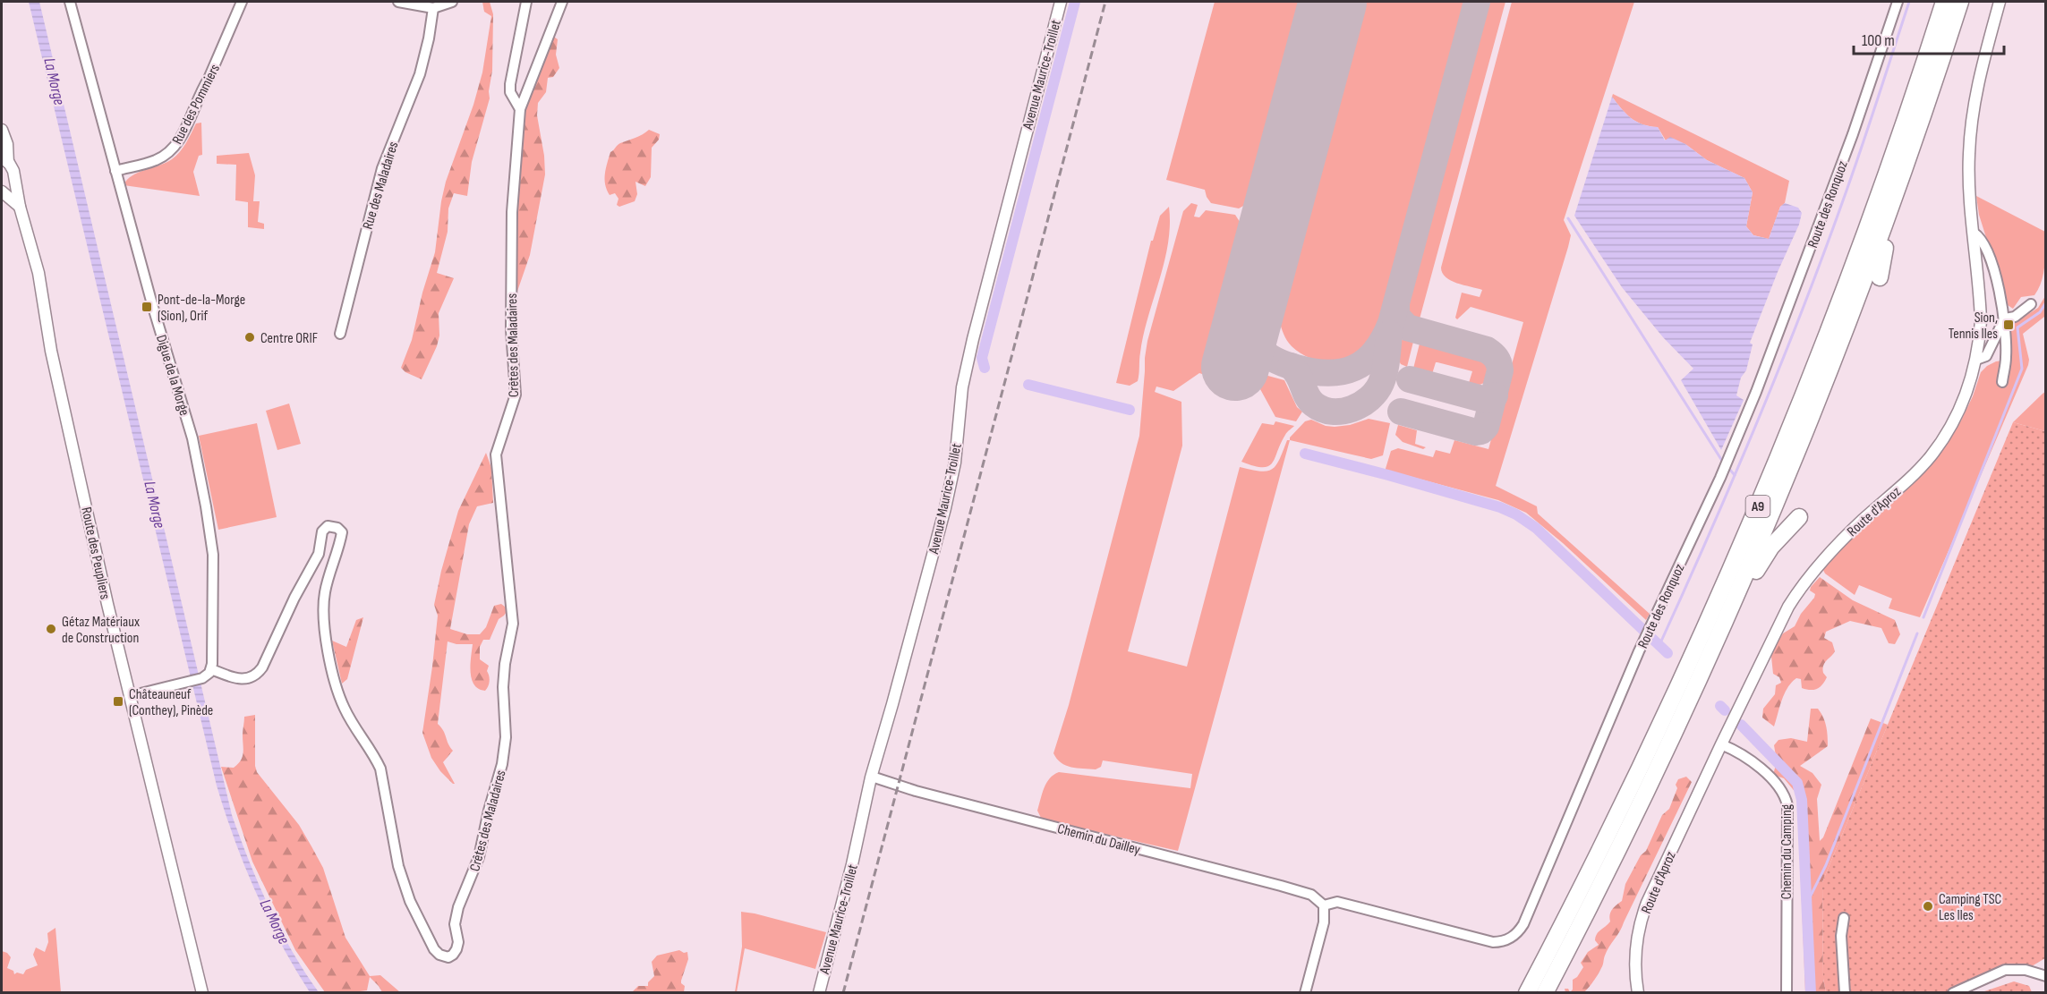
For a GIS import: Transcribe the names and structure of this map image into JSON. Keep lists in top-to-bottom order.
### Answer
{
  "streets": {
    "highway": ["A9"],
    "street": [
      "Avenue Maurice-Troillet",
      "Rue des Pommiers",
      "Rue des Maladaires",
      "Route des Ronquoz",
      "Crêtes des Maladaires",
      "Digue de la Morge",
      "Route d'Aproz",
      "Route des Peupliers",
      "Chemin du Dailley",
      "Chemin du Camping"
    ]
  },
  "crossings": [
    ["Avenue Maurice-Troillet", "Chemin du Dailley"],
    ["Rue des Pommiers", "Digue de la Morge"],
    ["Route des Ronquoz", "Chemin du Dailley"],
    ["Crêtes des Maladaires", "Digue de la Morge"],
    ["Route d'Aproz", "Chemin du Camping"]
  ],
  "water": ["La Morge"],
  "places": {
    "transit": ["Pont-de-la-Morge (Sion), Orif", "Sion, Tennis Iles", "Châteauneuf (Conthey), Pinède"],
    "other": ["Centre ORIF", "Gétaz Matériaux de Construction", "Camping TSC Les Iles"]
  },
  "scale_bar": "100 m"
}
